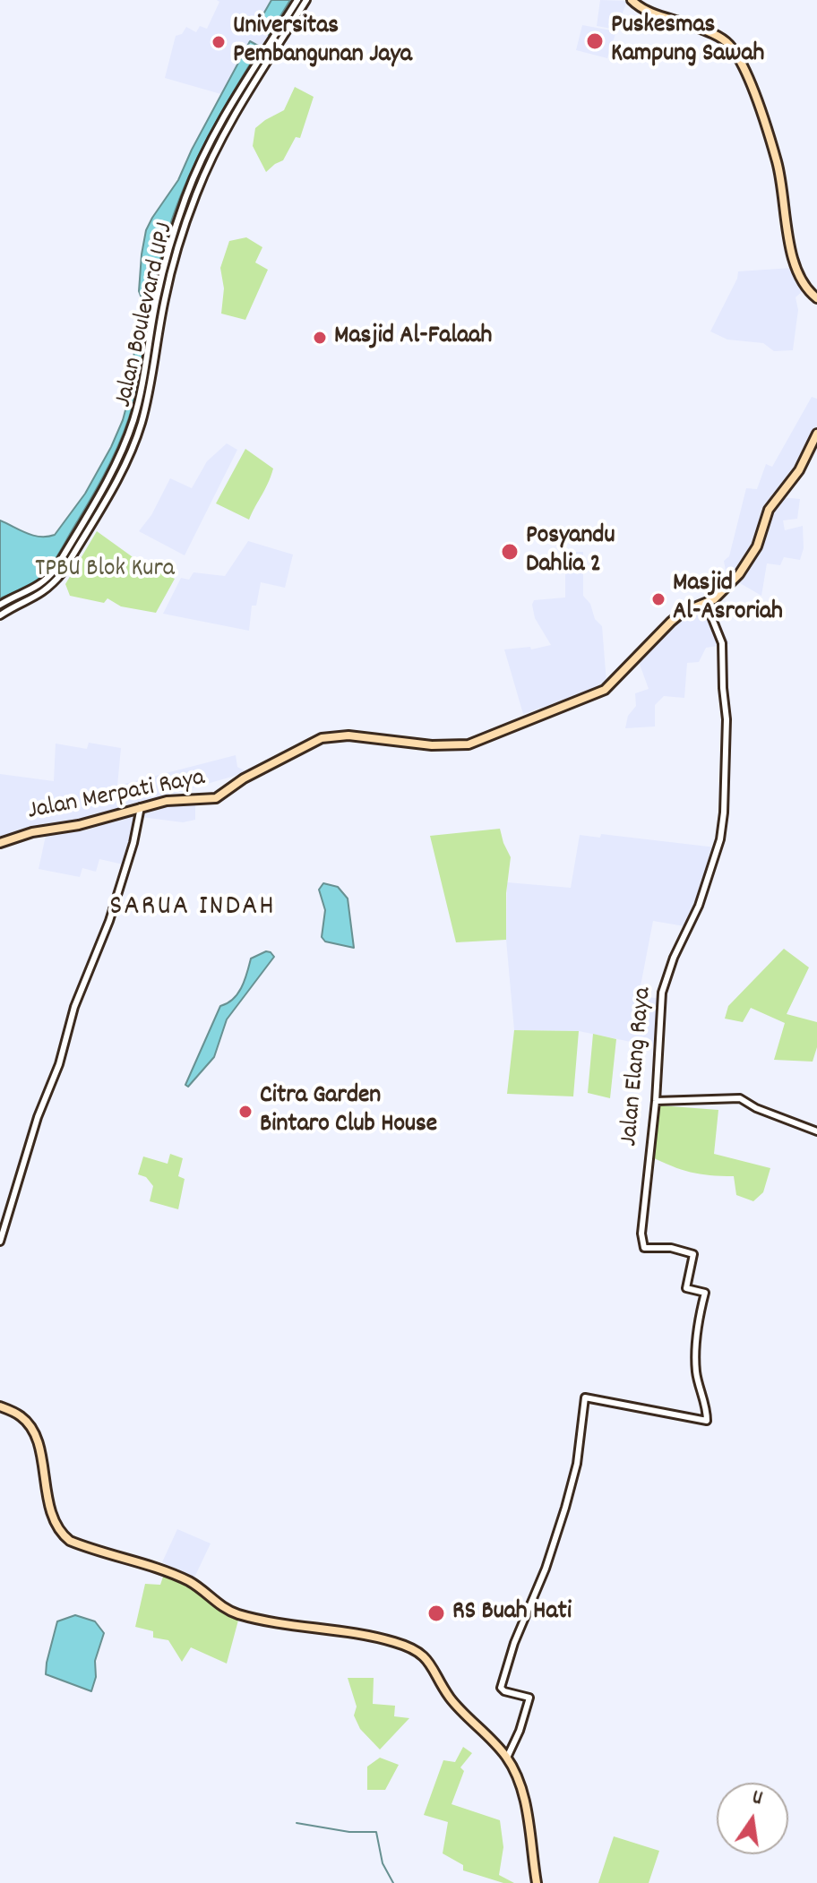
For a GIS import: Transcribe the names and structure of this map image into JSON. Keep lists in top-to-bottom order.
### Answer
{
  "streets": {
    "main road": ["Jalan Merpati Raya"],
    "street": ["Jalan Boulevard UPJ", "Jalan Elang Raya"]
  },
  "crossings": [
    ["Jalan Merpati Raya", "Jalan Elang Raya"]
  ],
  "districts": ["SARUA INDAH"],
  "parks": ["TPBU Blok Kura"],
  "places": [
    "Puskesmas Kampung Sawah",
    "Universitas Pembangunan Jaya",
    "Masjid Al-Falaah",
    "Posyandu Dahlia 2",
    "Masjid Al-Asroriah",
    "Citra Garden Bintaro Club House",
    "RS Buah Hati"
  ],
  "north": "top"
}
